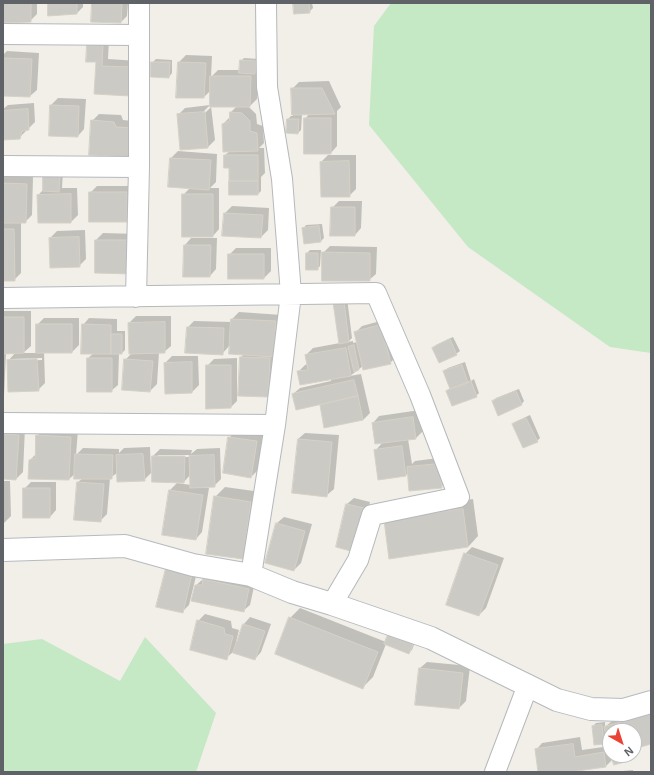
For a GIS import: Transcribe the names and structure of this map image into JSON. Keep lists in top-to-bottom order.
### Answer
{
  "north": "bottom right"
}
